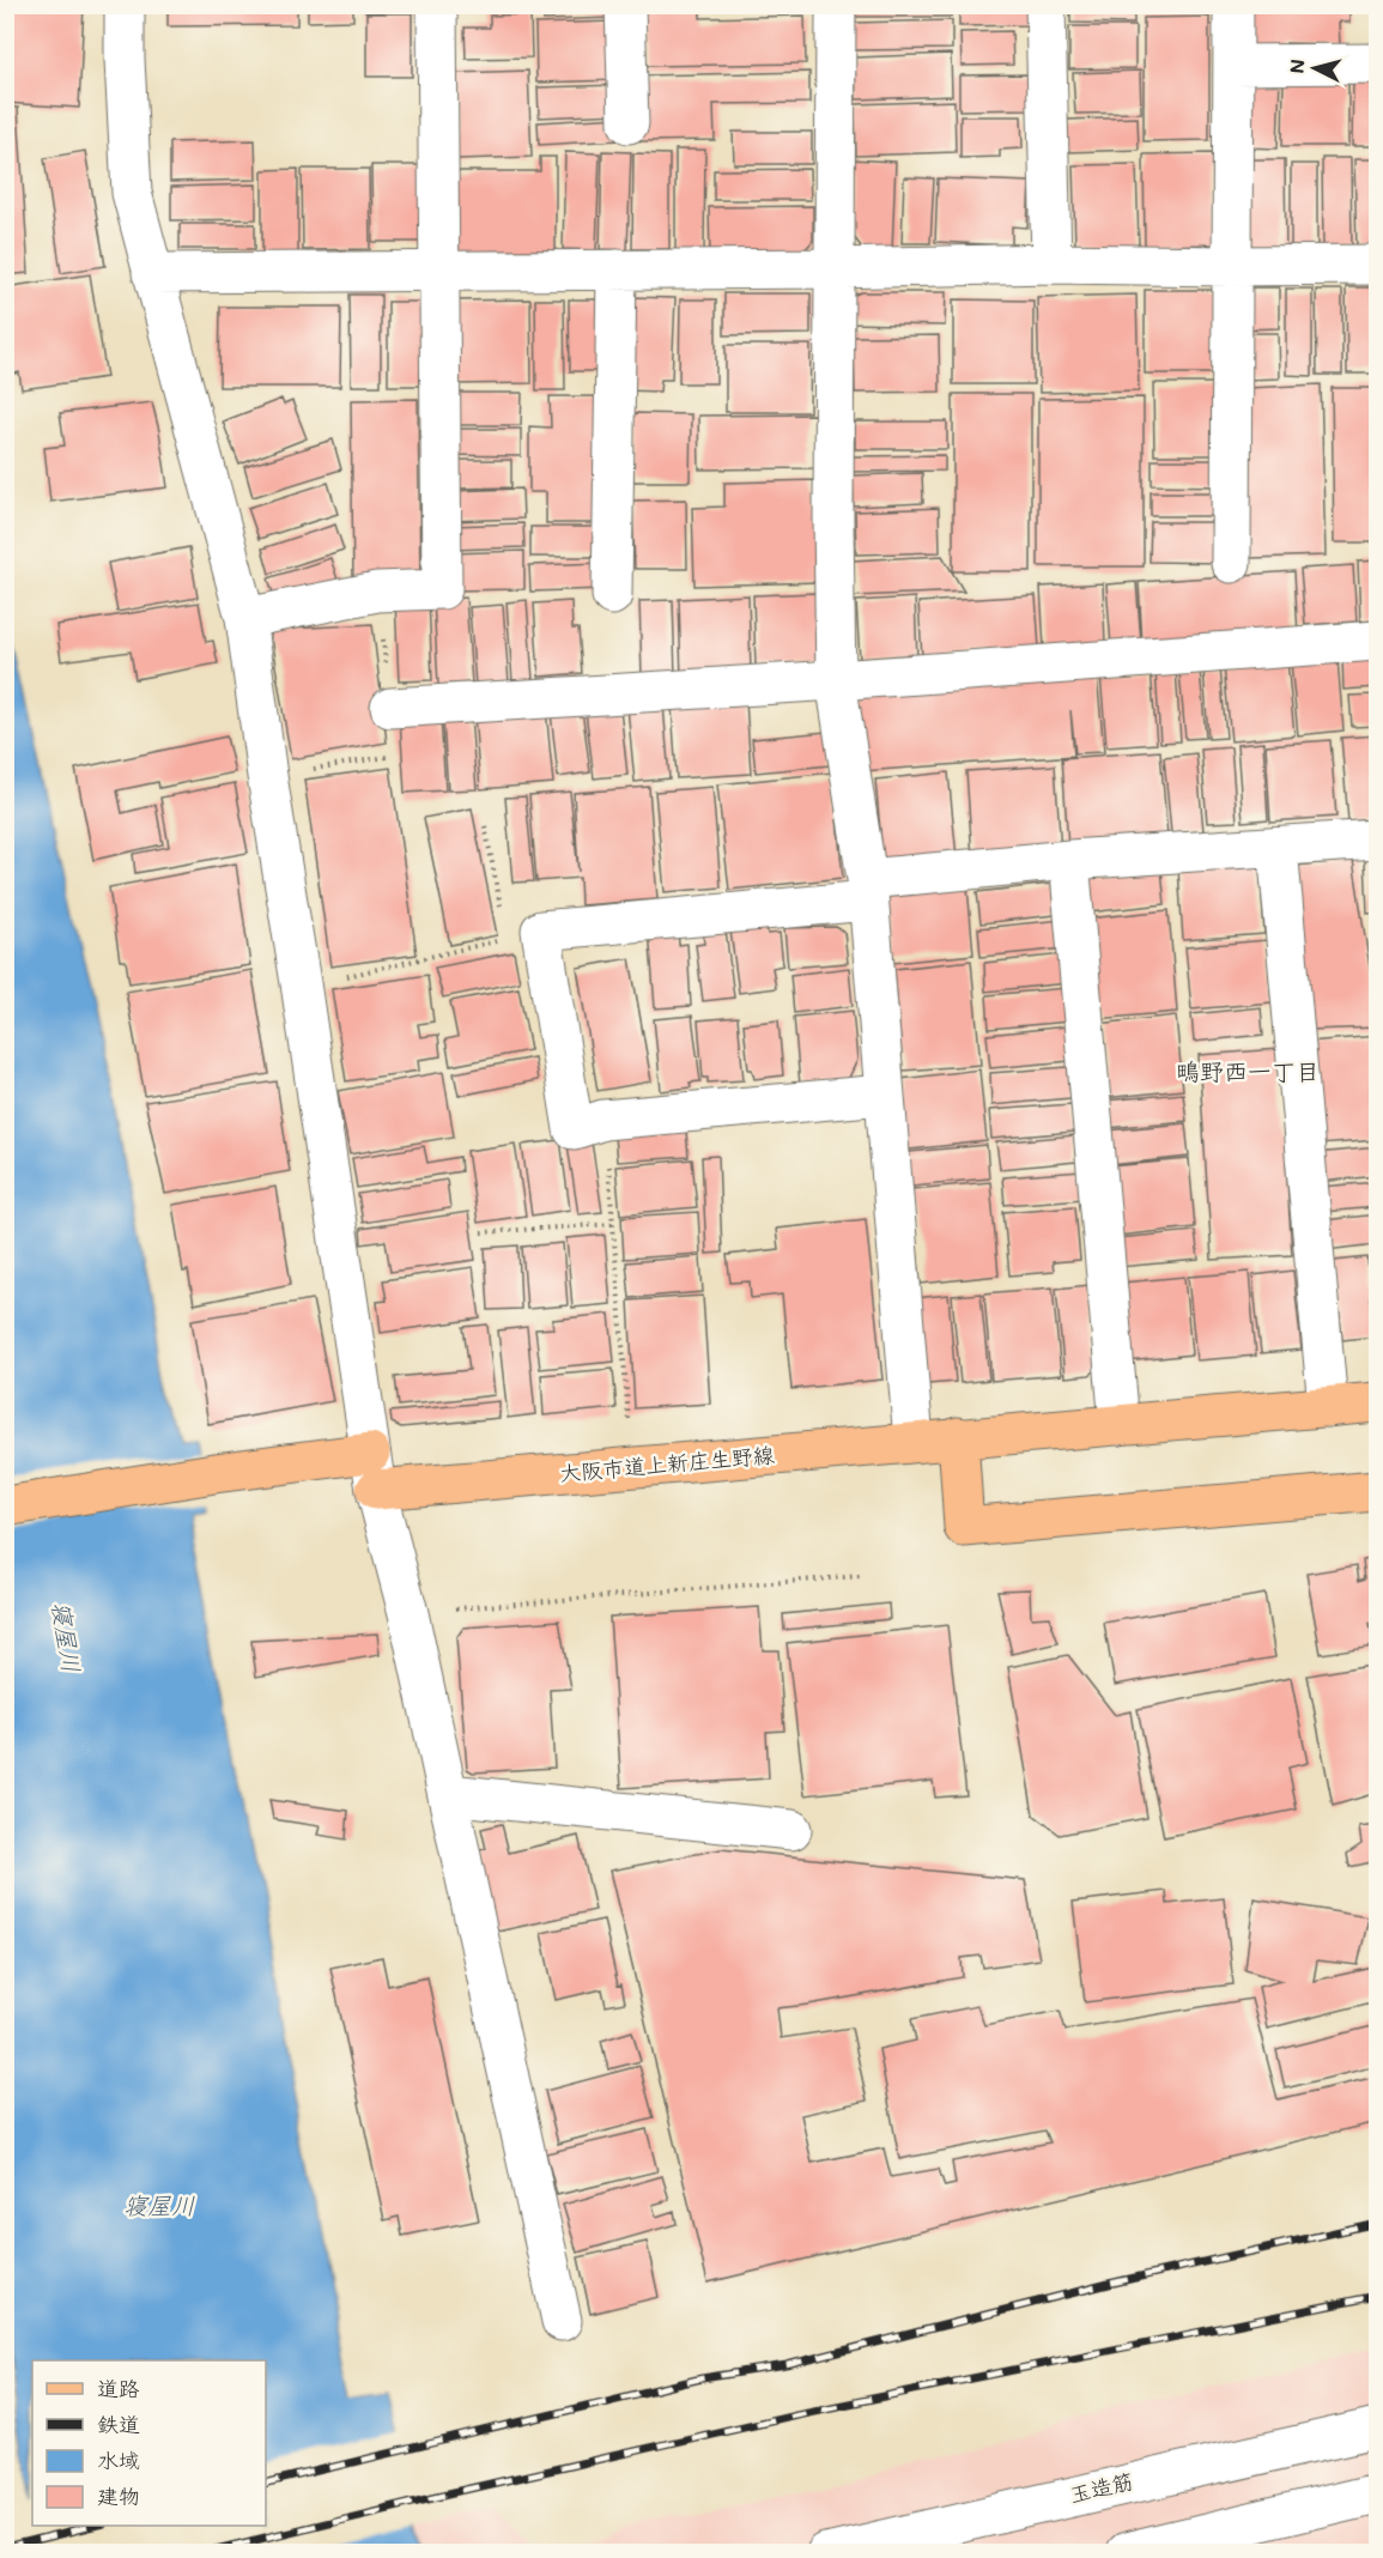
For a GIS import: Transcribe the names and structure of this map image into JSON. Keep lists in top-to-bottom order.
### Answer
{
  "streets": {
    "main road": ["大阪市道上新庄生野線"],
    "street": ["玉造筋"]
  },
  "districts": ["鴫野西一丁目"],
  "water": ["寝屋川"],
  "legend": [
    "道路",
    "鉄道",
    "水域",
    "建物"
  ],
  "north": "left"
}
